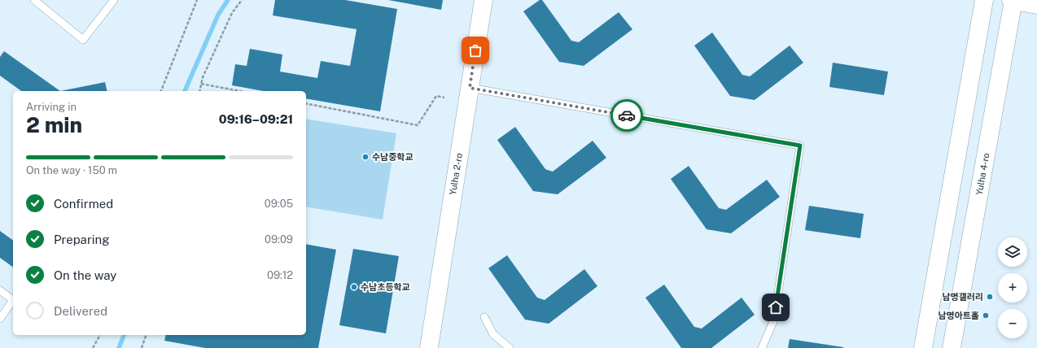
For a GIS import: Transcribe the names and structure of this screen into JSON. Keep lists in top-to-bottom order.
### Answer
{
  "streets": {
    "main road": ["Yulha 2-ro", "Yulha 4-ro"]
  },
  "places": [
    "수남중학교",
    "수남초등학교",
    "남명갤러리",
    "남명아트홀"
  ],
  "page": {
    "heading": ["2 min", "Arriving in", "09:16–09:21"],
    "bar": "On the way · 150 m",
    "list": [
      ["Confirmed", "09:05"],
      ["Preparing", "09:09"],
      ["On the way", "09:12"],
      "Delivered"
    ],
    "map_buttons": ["+", "−"]
  }
}
